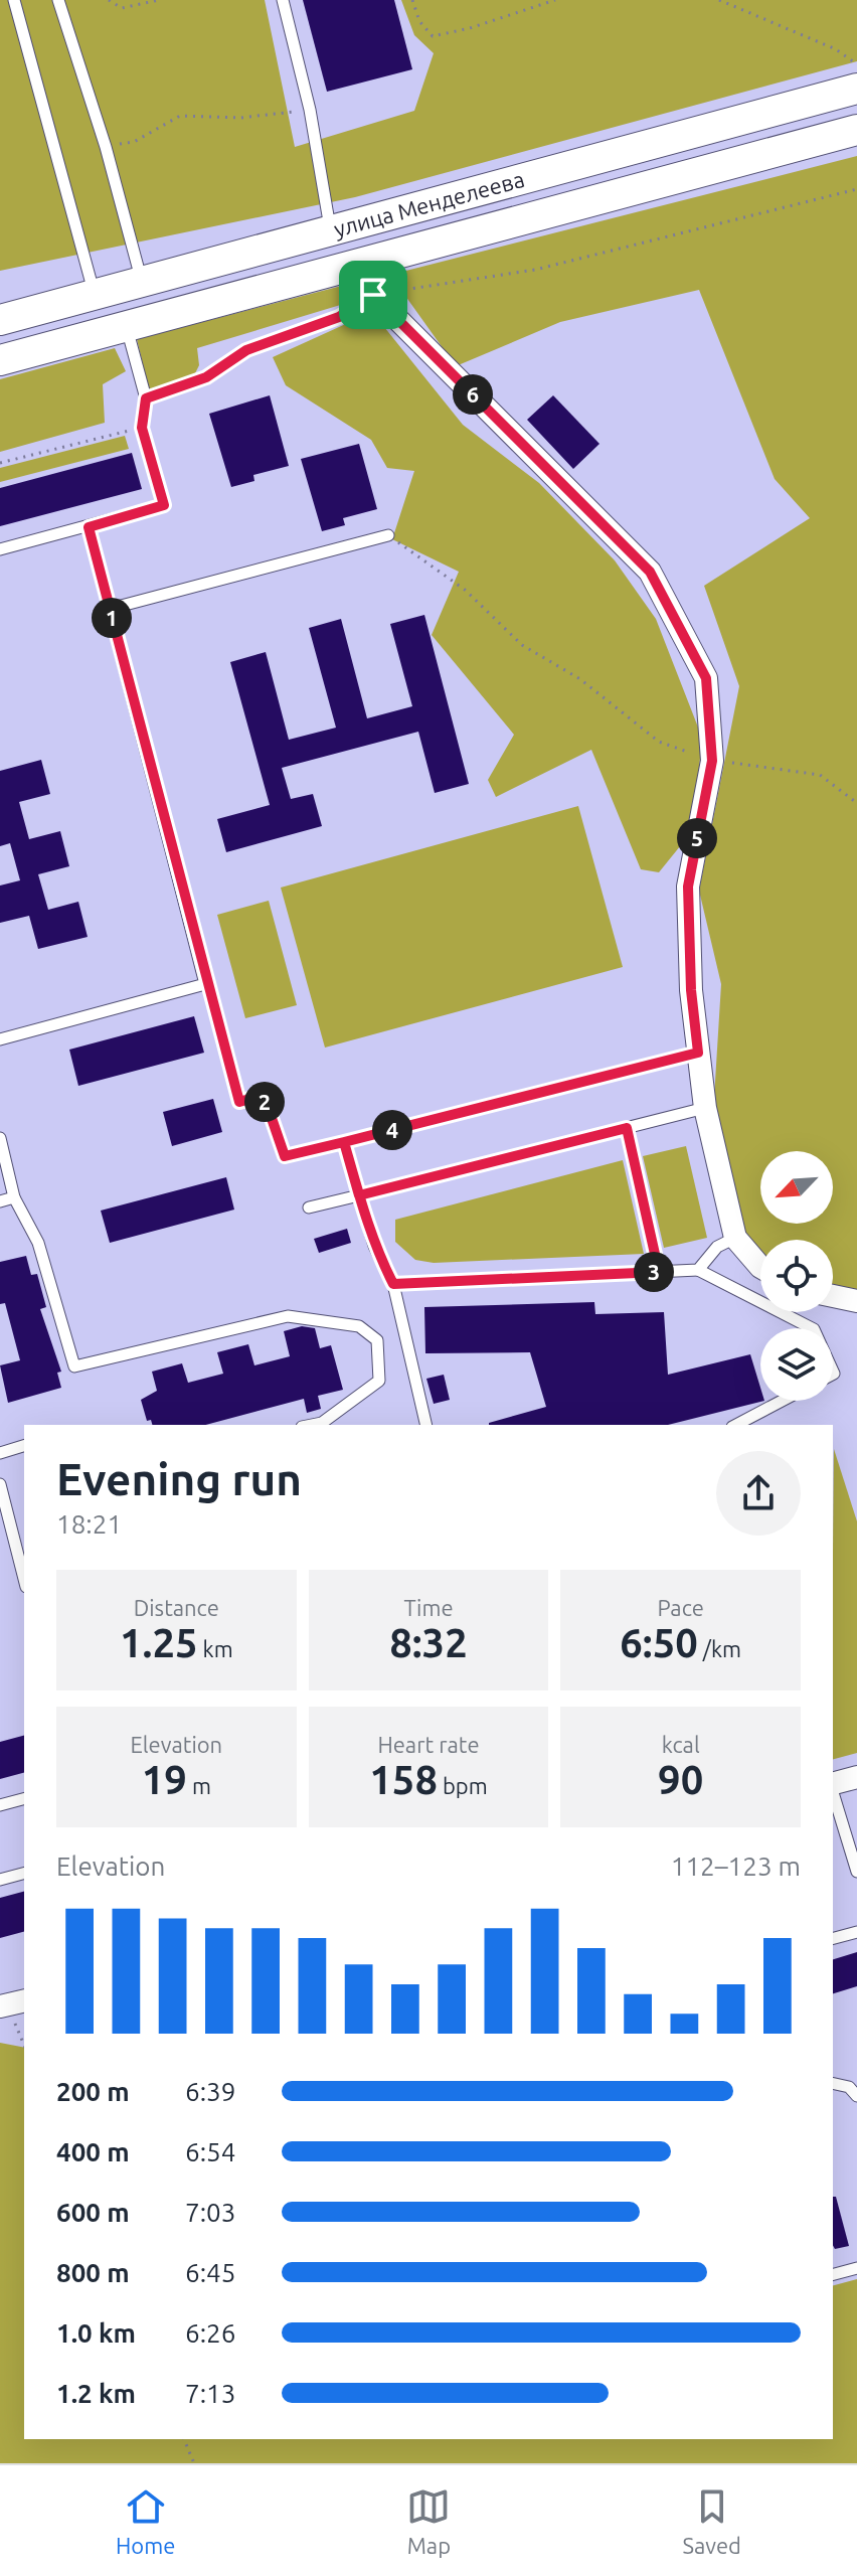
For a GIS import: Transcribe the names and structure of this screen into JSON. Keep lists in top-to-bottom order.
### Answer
{
  "streets": {
    "main road": ["улица Менделеева"]
  },
  "north": "bottom left",
  "page": {
    "pins": [
      "6",
      "1",
      "5",
      "2",
      "4",
      "3"
    ],
    "heading": ["Evening run", "18:21"],
    "stats": [
      ["Distance", "1.25 km"],
      ["Time", "8:32"],
      ["Pace", "6:50 /km"],
      ["Elevation", "19 m"],
      ["Heart rate", "158 bpm"],
      ["kcal", "90"]
    ],
    "chart": ["Elevation", "112–123 m"],
    "list": [
      {
        "name": "200 m",
        "note": "6:39"
      },
      {
        "name": "400 m",
        "note": "6:54"
      },
      {
        "name": "600 m",
        "note": "7:03"
      },
      {
        "name": "800 m",
        "note": "6:45"
      },
      {
        "name": "1.0 km",
        "note": "6:26"
      },
      {
        "name": "1.2 km",
        "note": "7:13"
      }
    ],
    "tabs": ["Home", "Map", "Saved"]
  }
}
